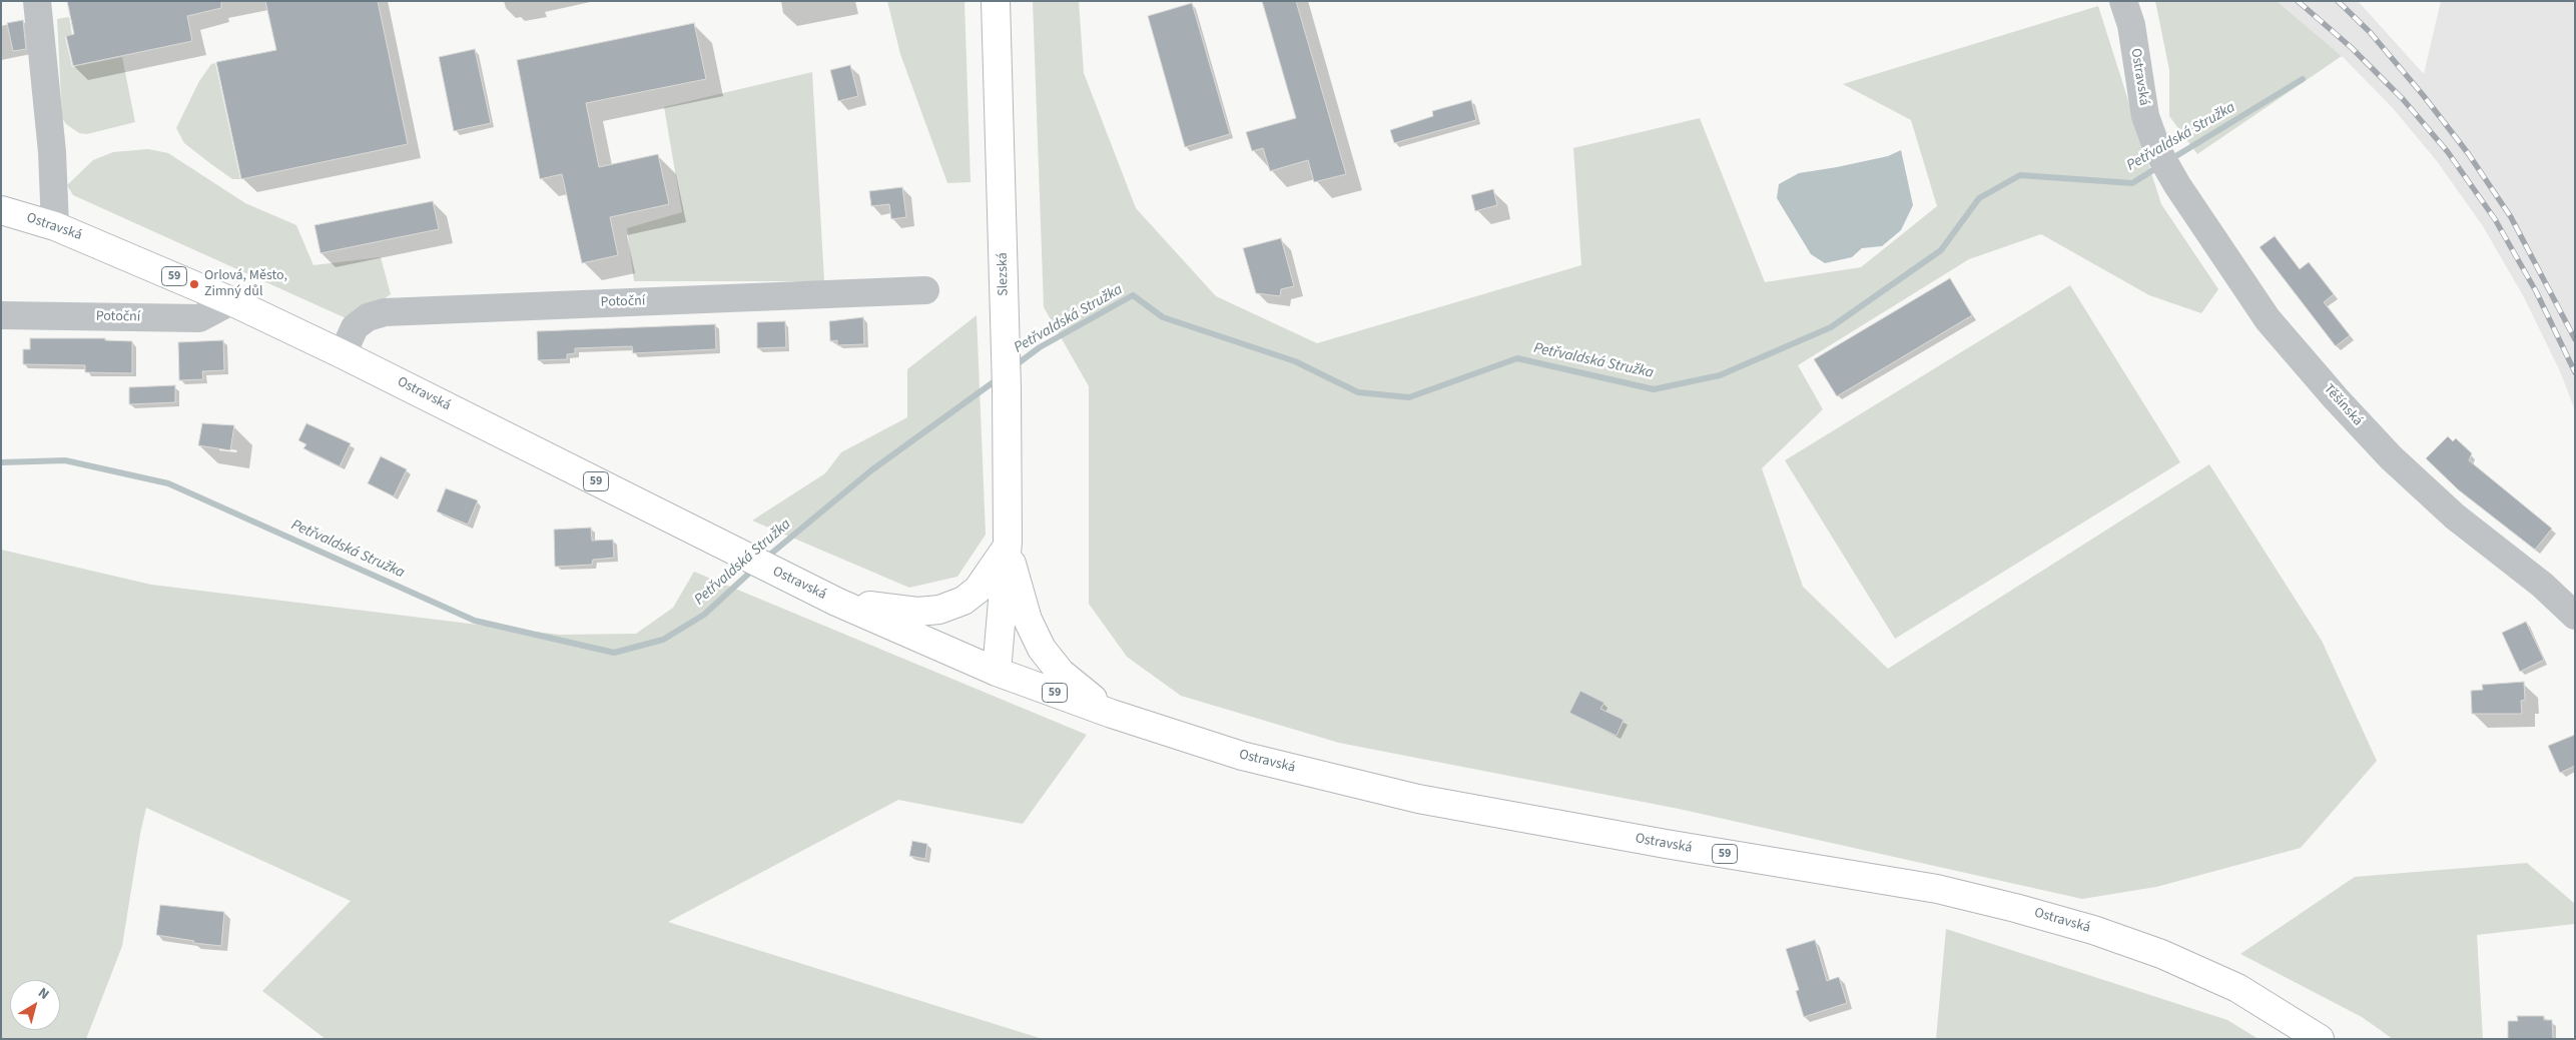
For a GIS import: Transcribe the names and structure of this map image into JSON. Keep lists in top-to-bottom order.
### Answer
{
  "streets": {
    "main road": ["Ostravská", "Slezská", "59"],
    "street": ["Potoční", "Těšínská"]
  },
  "crossings": [
    ["Ostravská", "Slezská"],
    ["Ostravská", "59"],
    ["Ostravská", "Potoční"],
    ["Ostravská", "Těšínská"],
    ["Slezská", "59"]
  ],
  "water": ["Petřvaldská Stružka"],
  "places": ["Orlová, Město, Zimný důl"],
  "north": "top right"
}
